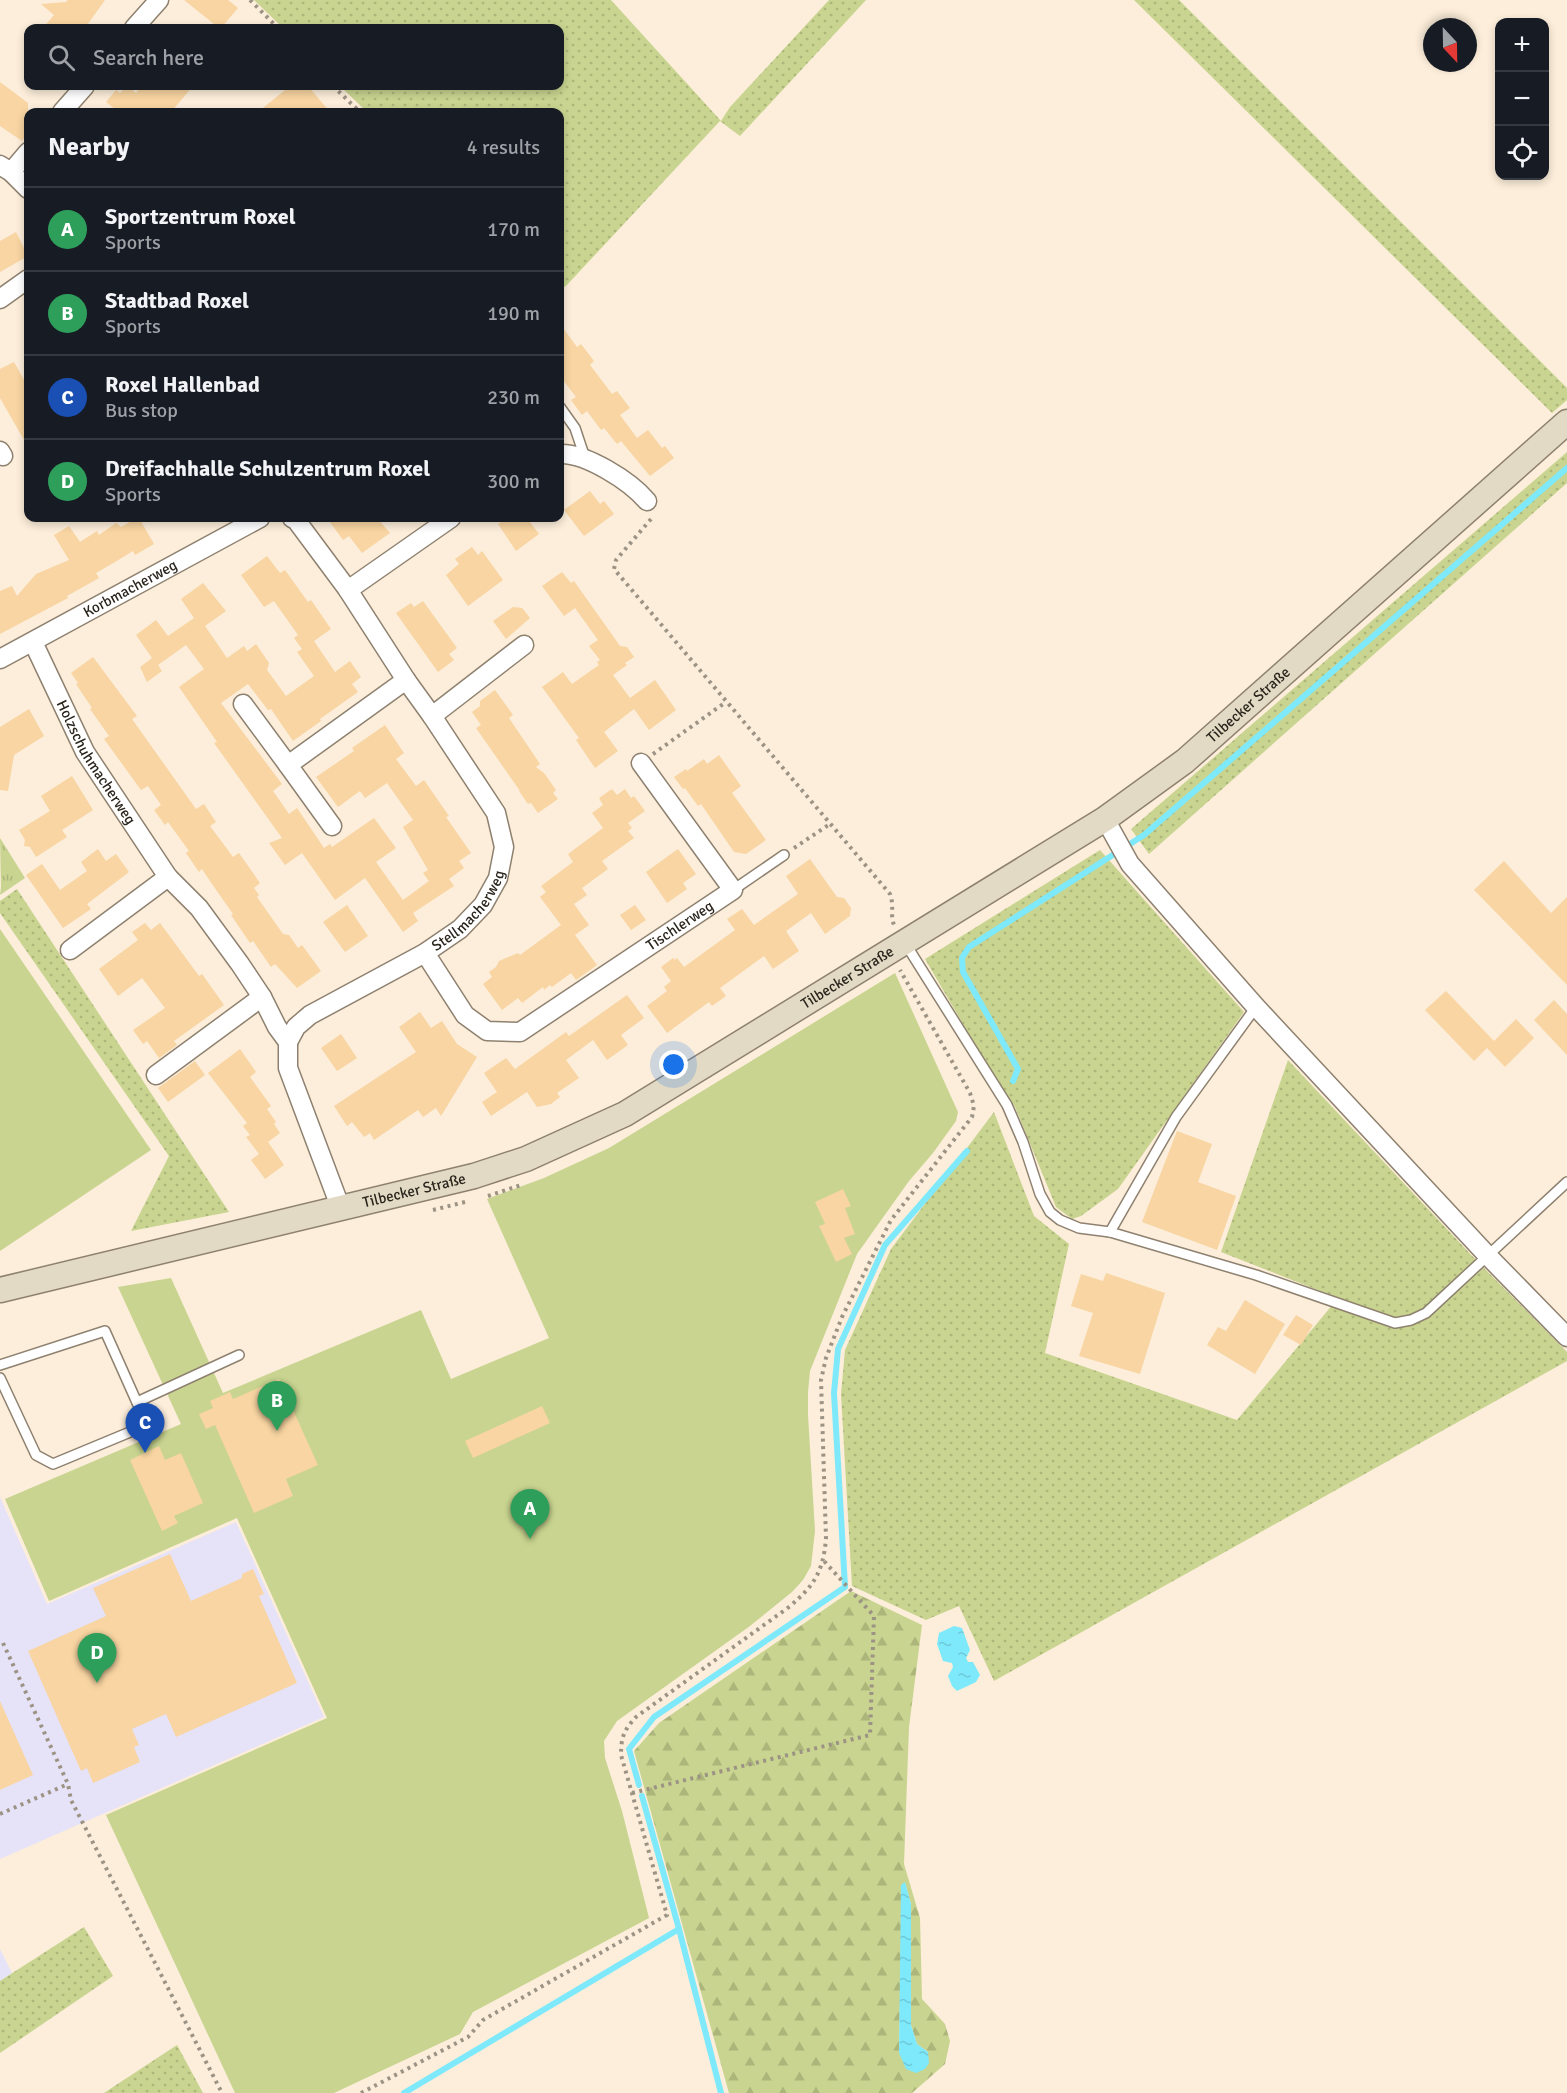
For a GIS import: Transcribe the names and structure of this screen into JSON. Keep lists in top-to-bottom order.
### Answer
{
  "streets": {
    "main road": ["Tilbecker Straße"],
    "street": [
      "Korbmacherweg",
      "Holzschuhmacherweg",
      "Stellmacherweg",
      "Tischlerweg"
    ]
  },
  "crossings": [
    ["Korbmacherweg", "Holzschuhmacherweg"],
    ["Holzschuhmacherweg", "Stellmacherweg"],
    ["Stellmacherweg", "Tischlerweg"]
  ],
  "north": "bottom",
  "page": {
    "map_buttons": ["+", "−"],
    "search": "Search here",
    "heading": ["Nearby", "4 results"],
    "list": [
      {
        "mark": "A",
        "name": "Sportzentrum Roxel",
        "note": "Sports",
        "value": "170 m"
      },
      {
        "mark": "B",
        "name": "Stadtbad Roxel",
        "note": "Sports",
        "value": "190 m"
      },
      {
        "mark": "C",
        "name": "Roxel Hallenbad",
        "note": "Bus stop",
        "value": "230 m"
      },
      {
        "mark": "D",
        "name": "Dreifachhalle Schulzentrum Roxel",
        "note": "Sports",
        "value": "300 m"
      }
    ],
    "pins": [
      "B",
      "C",
      "A",
      "D"
    ]
  }
}
